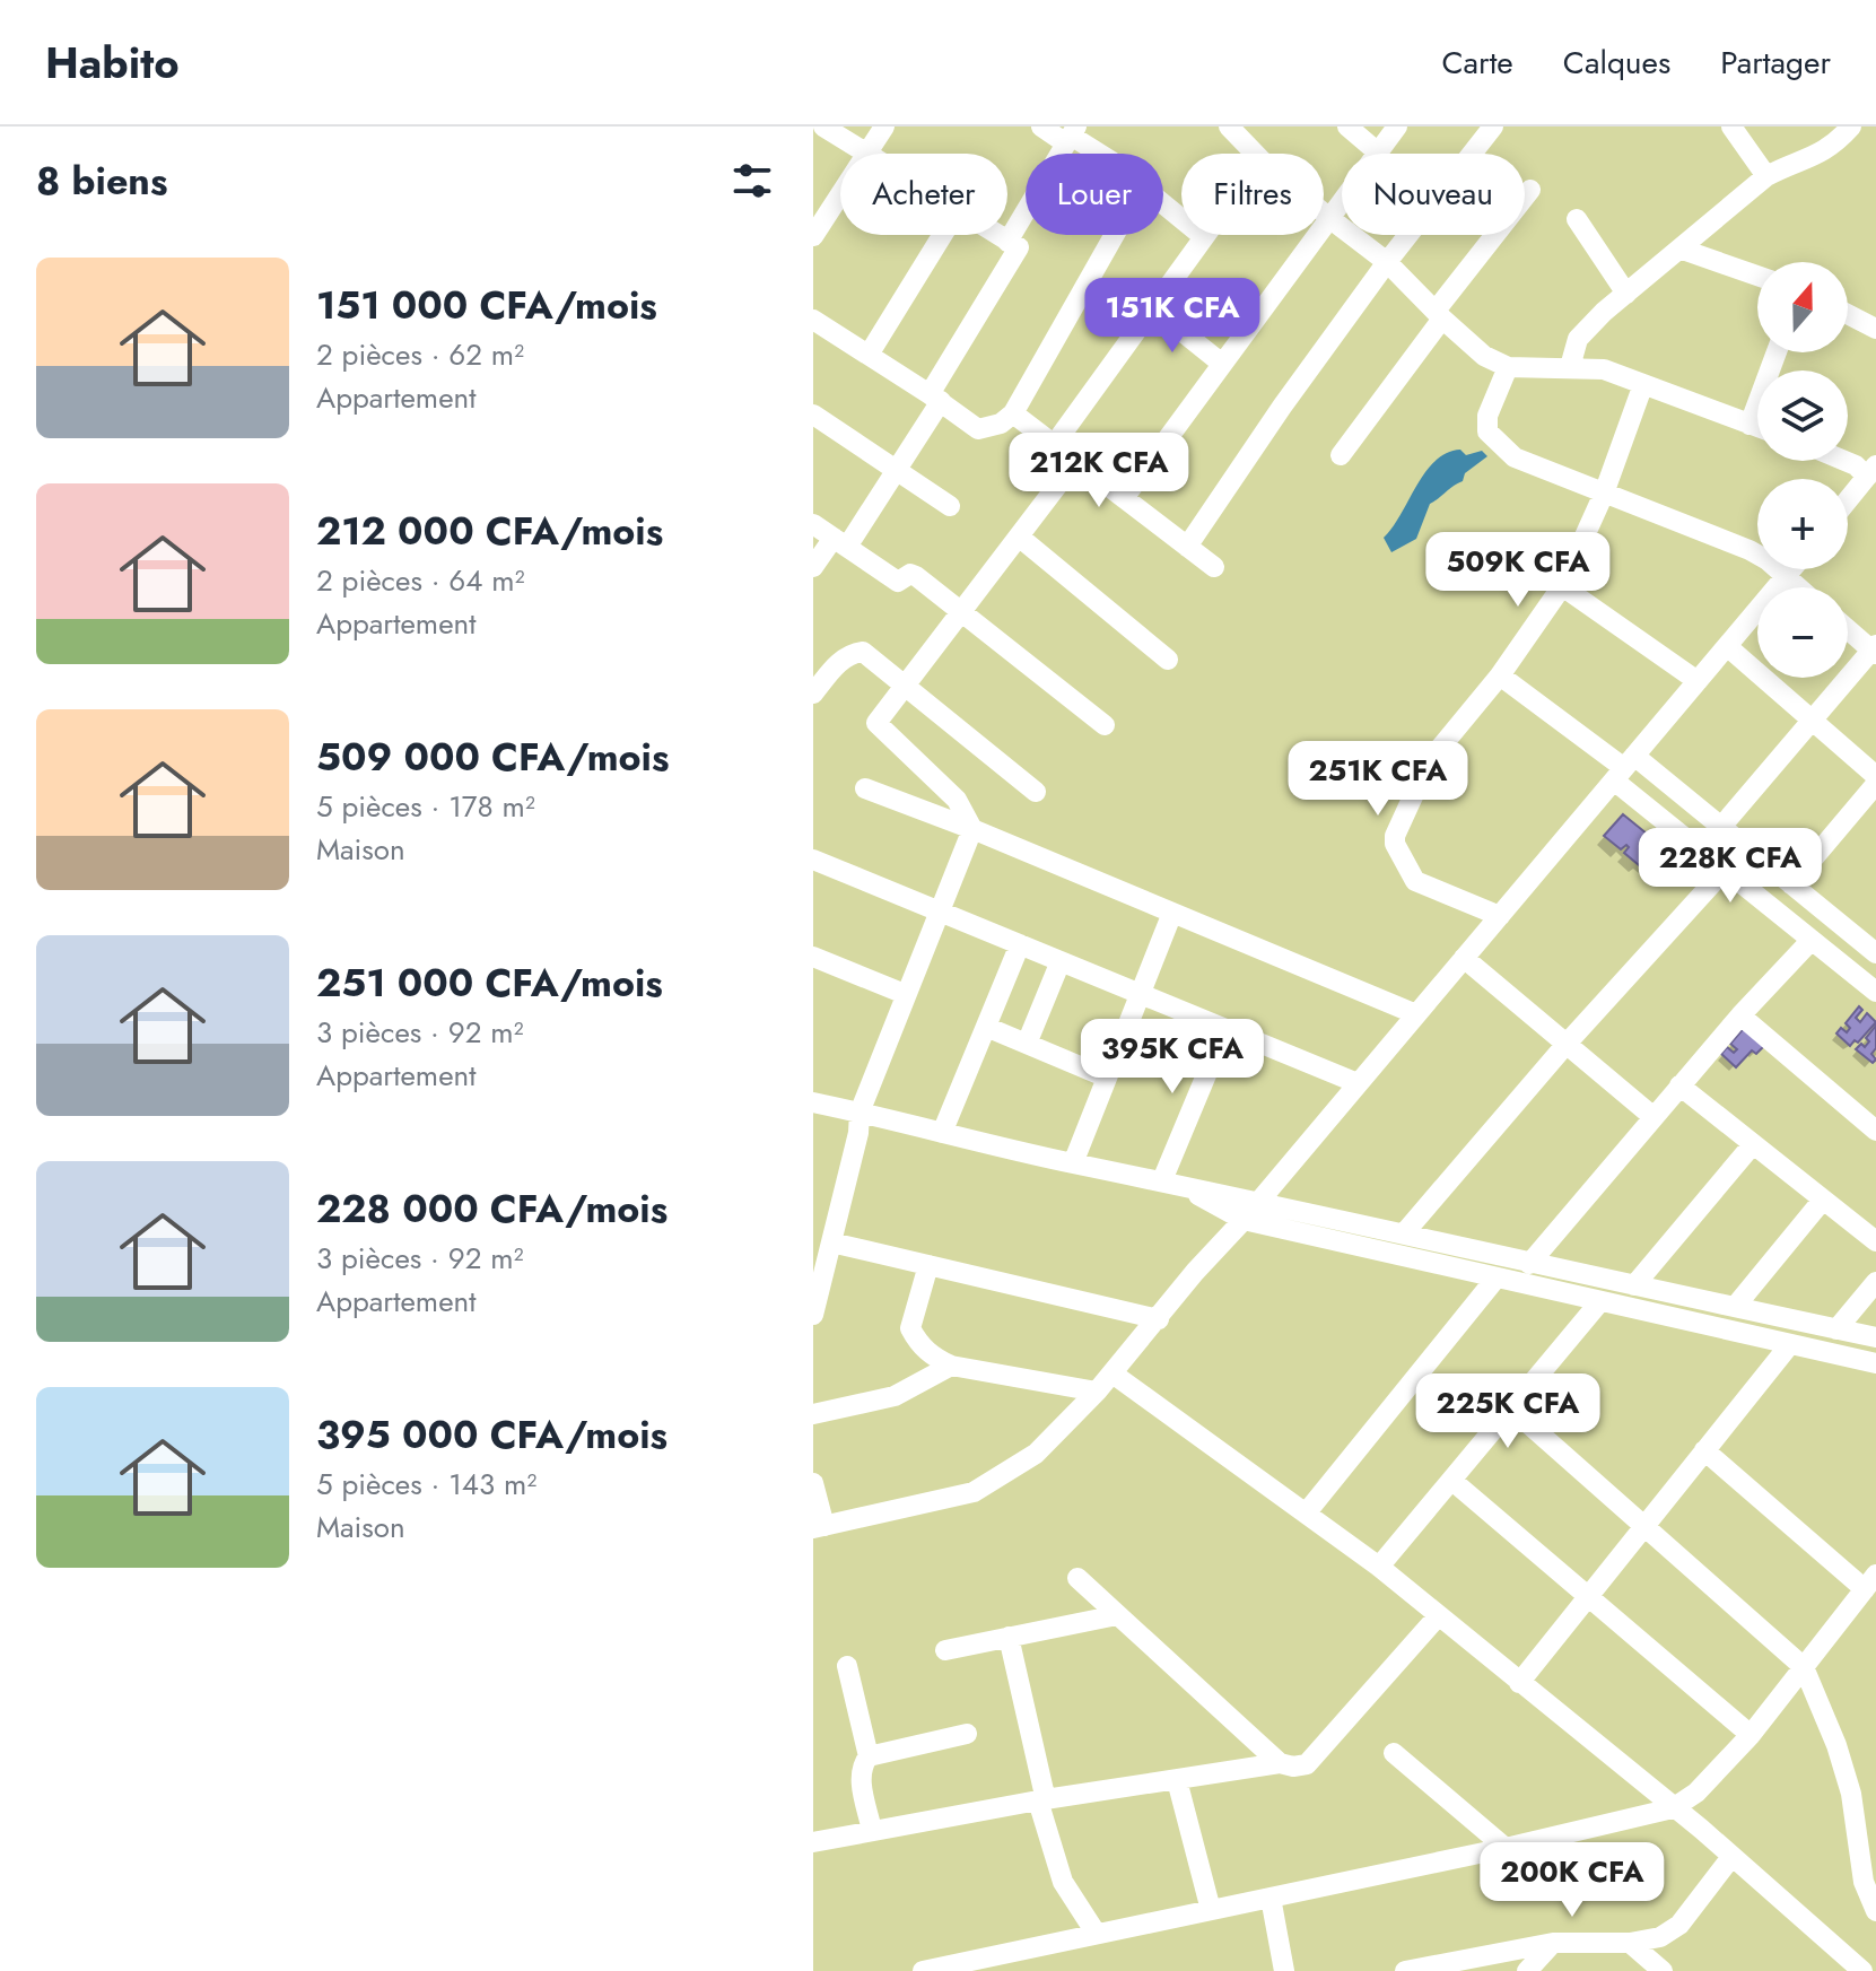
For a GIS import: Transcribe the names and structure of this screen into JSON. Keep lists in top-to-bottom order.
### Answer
{
  "north": "top",
  "page": {
    "header": "Habito",
    "nav": ["Carte", "Calques", "Partager"],
    "heading": "8 biens",
    "chip": [
      "Acheter",
      "Louer",
      "Filtres",
      "Nouveau"
    ],
    "list": [
      {
        "name": "151 000 CFA/mois",
        "note": "2 pièces · 62 m² · Appartement"
      },
      {
        "name": "212 000 CFA/mois",
        "note": "2 pièces · 64 m² · Appartement"
      },
      {
        "name": "509 000 CFA/mois",
        "note": "5 pièces · 178 m² · Maison"
      },
      {
        "name": "251 000 CFA/mois",
        "note": "3 pièces · 92 m² · Appartement"
      },
      {
        "name": "228 000 CFA/mois",
        "note": "3 pièces · 92 m² · Appartement"
      },
      {
        "name": "395 000 CFA/mois",
        "note": "5 pièces · 143 m² · Maison"
      }
    ],
    "map_buttons": ["+", "−"],
    "price": [
      "151K CFA",
      "212K CFA",
      "509K CFA",
      "251K CFA",
      "228K CFA",
      "395K CFA",
      "225K CFA",
      "200K CFA"
    ]
  }
}
